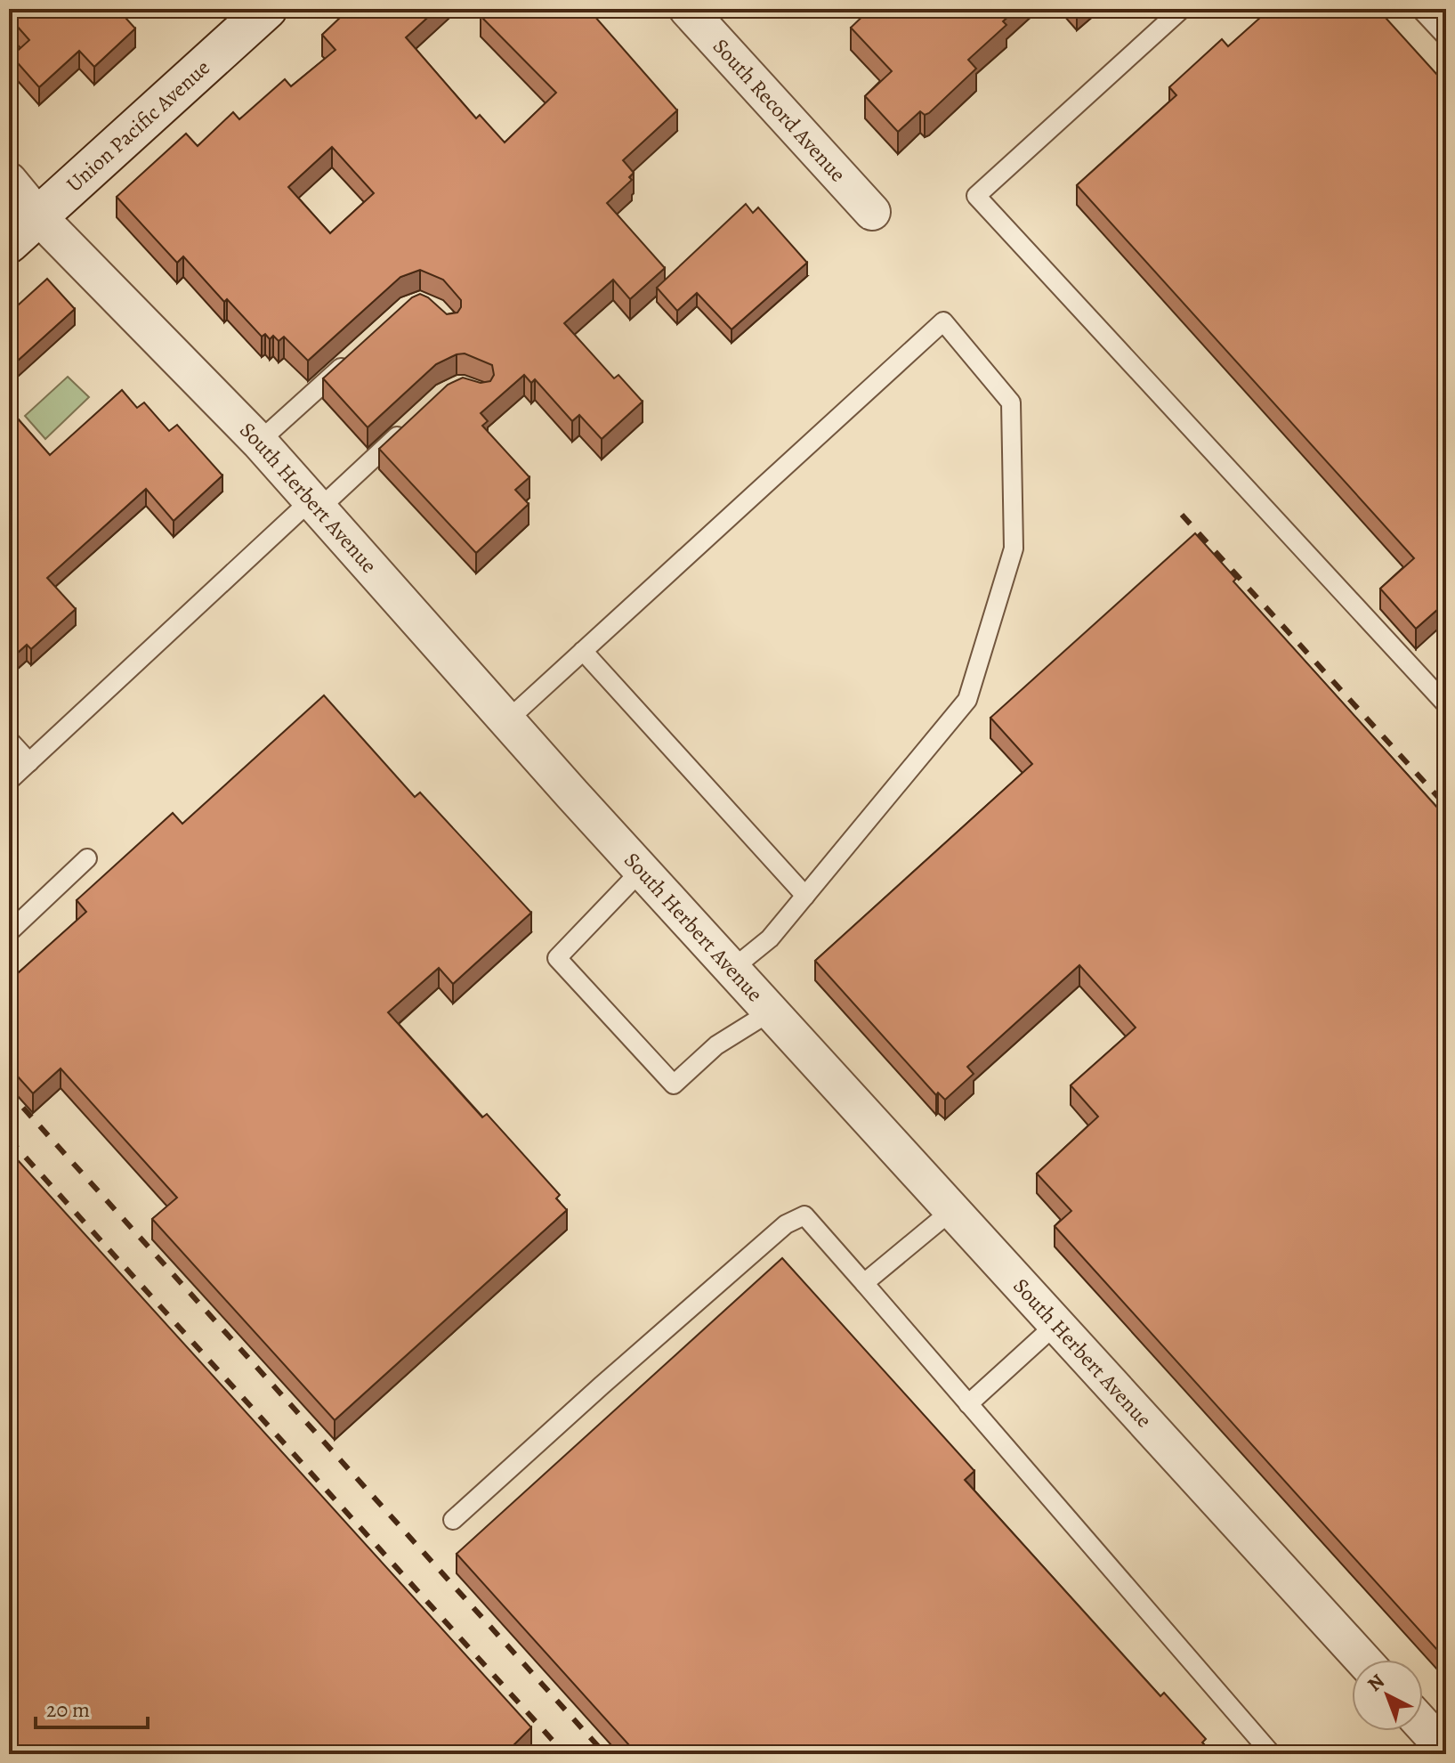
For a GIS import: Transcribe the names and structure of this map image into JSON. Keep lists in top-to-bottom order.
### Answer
{
  "streets": {
    "street": ["South Record Avenue", "Union Pacific Avenue", "South Herbert Avenue"]
  },
  "crossings": [
    ["Union Pacific Avenue", "South Herbert Avenue"]
  ],
  "scale_bar": "20 m",
  "north": "top left"
}
